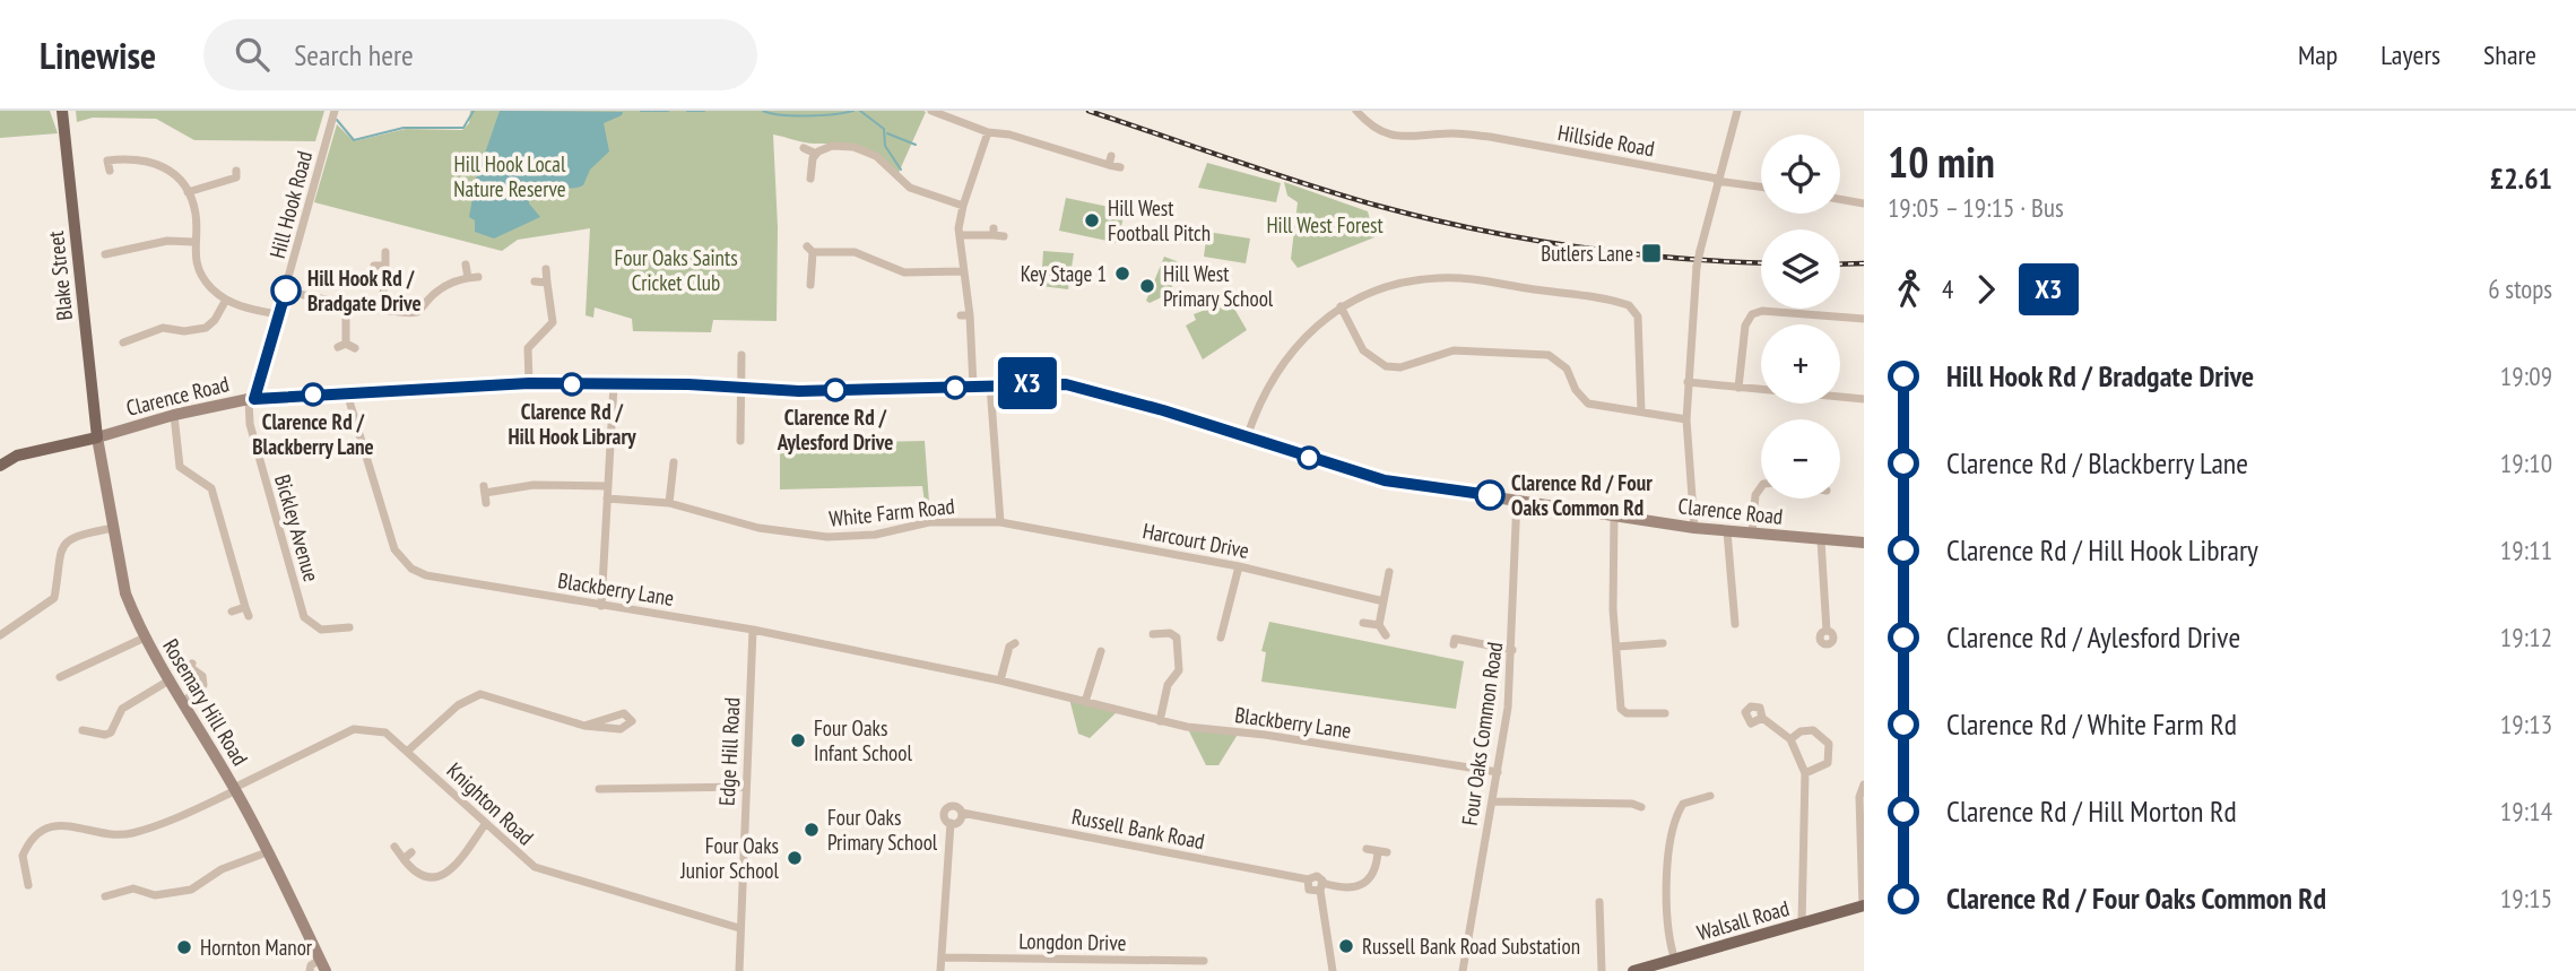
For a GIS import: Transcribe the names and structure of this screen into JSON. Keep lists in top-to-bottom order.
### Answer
{
  "streets": {
    "main road": ["Blake Street", "Walsall Road"],
    "street": [
      "Hillside Road",
      "Hill Hook Road",
      "Clarence Road",
      "White Farm Road",
      "Bickley Avenue",
      "Harcourt Drive",
      "Blackberry Lane",
      "Rosemary Hill Road",
      "Four Oaks Common Road",
      "Edge Hill Road",
      "Knighton Road",
      "Russell Bank Road",
      "Longdon Drive"
    ]
  },
  "crossings": [
    ["Hill Hook Road", "Clarence Road"],
    ["Hill Hook Road", "Bickley Avenue"],
    ["Blake Street", "Clarence Road"],
    ["Blake Street", "Rosemary Hill Road"],
    ["Clarence Road", "Bickley Avenue"],
    ["Clarence Road", "Blackberry Lane"],
    ["Clarence Road", "Rosemary Hill Road"],
    ["Clarence Road", "Four Oaks Common Road"],
    ["White Farm Road", "Harcourt Drive"],
    ["Blackberry Lane", "Four Oaks Common Road"],
    ["Blackberry Lane", "Edge Hill Road"],
    ["Rosemary Hill Road", "Knighton Road"],
    ["Edge Hill Road", "Knighton Road"]
  ],
  "parks": ["Hill Hook Local Nature Reserve", "Hill West Forest", "Four Oaks Saints Cricket Club"],
  "places": {
    "other": [
      "Hill West Football Pitch",
      "Key Stage 1",
      "Hill West Primary School",
      "Hill Hook Rd / Bradgate Drive",
      "Clarence Rd / Hill Hook Library",
      "Clarence Rd / Aylesford Drive",
      "Clarence Rd / Blackberry Lane",
      "Clarence Rd / Four Oaks Common Rd",
      "Four Oaks Infant School",
      "Four Oaks Primary School",
      "Four Oaks Junior School",
      "Russell Bank Road Substation",
      "Hornton Manor"
    ],
    "transit": ["Butlers Lane"]
  },
  "lines": ["bus line X3"],
  "page": {
    "header": "Linewise",
    "search": "Search here",
    "nav": ["Map", "Layers", "Share"],
    "on_map": "X3",
    "heading": ["10 min", "19:05 – 19:15 · Bus", "£2.61"],
    "map_buttons": ["+", "−"],
    "legs": ["4", "X3", "6 stops"],
    "list": [
      {
        "name": "Hill Hook Rd / Bradgate Drive",
        "value": "19:09"
      },
      {
        "name": "Clarence Rd / Blackberry Lane",
        "value": "19:10"
      },
      {
        "name": "Clarence Rd / Hill Hook Library",
        "value": "19:11"
      },
      {
        "name": "Clarence Rd / Aylesford Drive",
        "value": "19:12"
      },
      {
        "name": "Clarence Rd / White Farm Rd",
        "value": "19:13"
      },
      {
        "name": "Clarence Rd / Hill Morton Rd",
        "value": "19:14"
      },
      {
        "name": "Clarence Rd / Four Oaks Common Rd",
        "value": "19:15"
      }
    ]
  }
}
